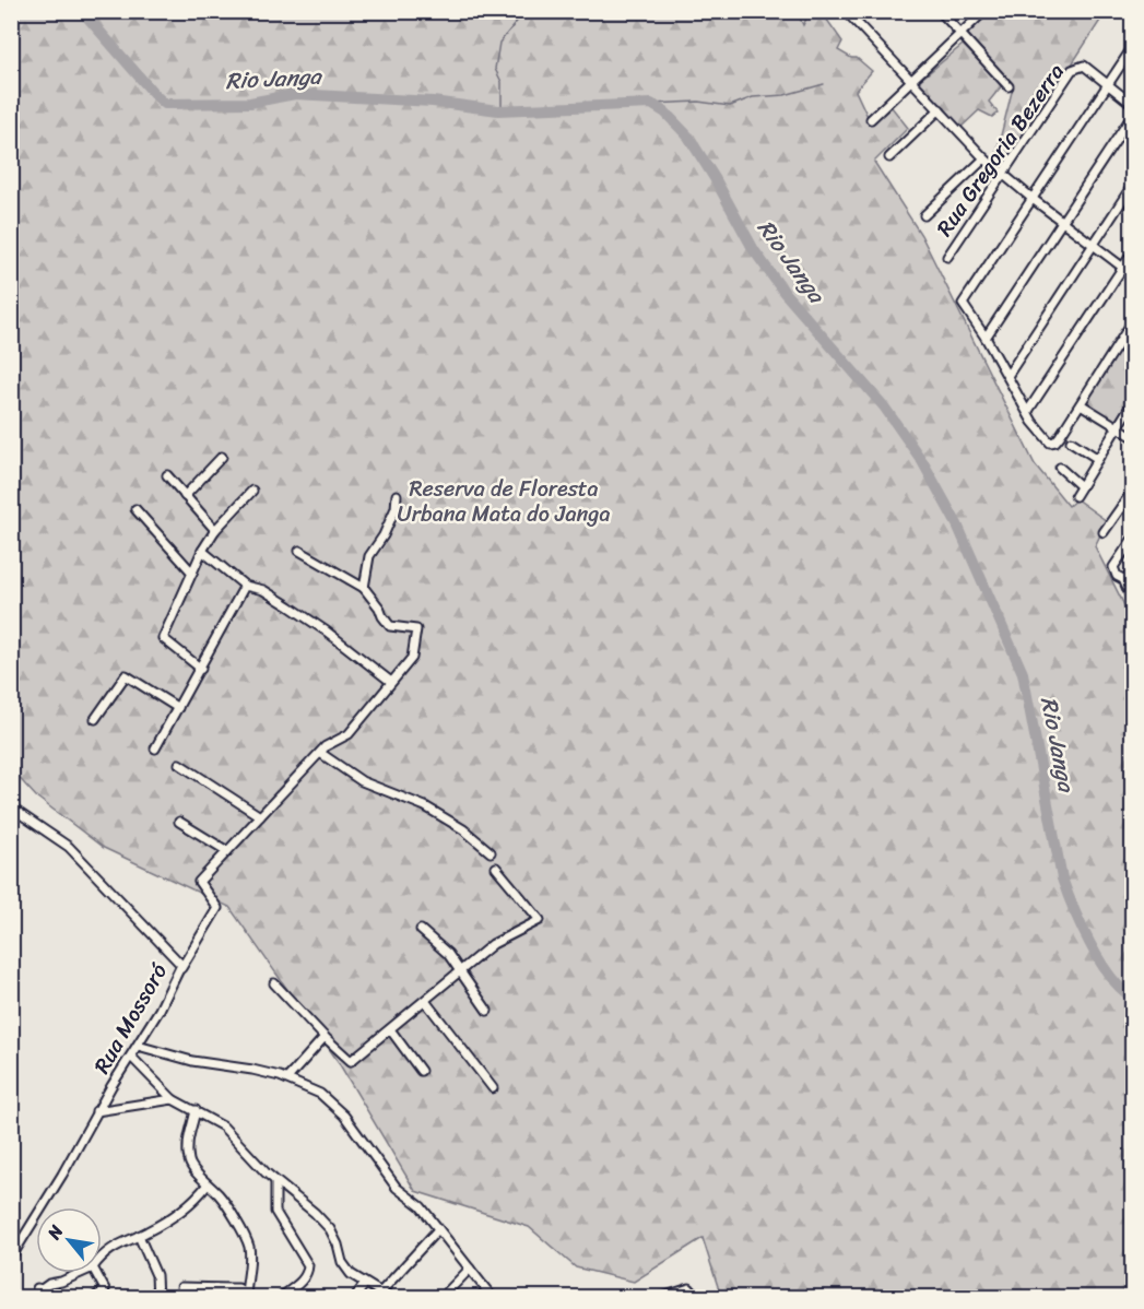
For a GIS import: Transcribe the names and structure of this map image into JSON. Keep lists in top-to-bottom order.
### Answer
{
  "streets": {
    "street": ["Rua Gregoria Bezerra", "Rua Mossoró"]
  },
  "water": ["Rio Janga"],
  "parks": ["Reserva de Floresta Urbana Mata do Janga"],
  "north": "top left"
}
